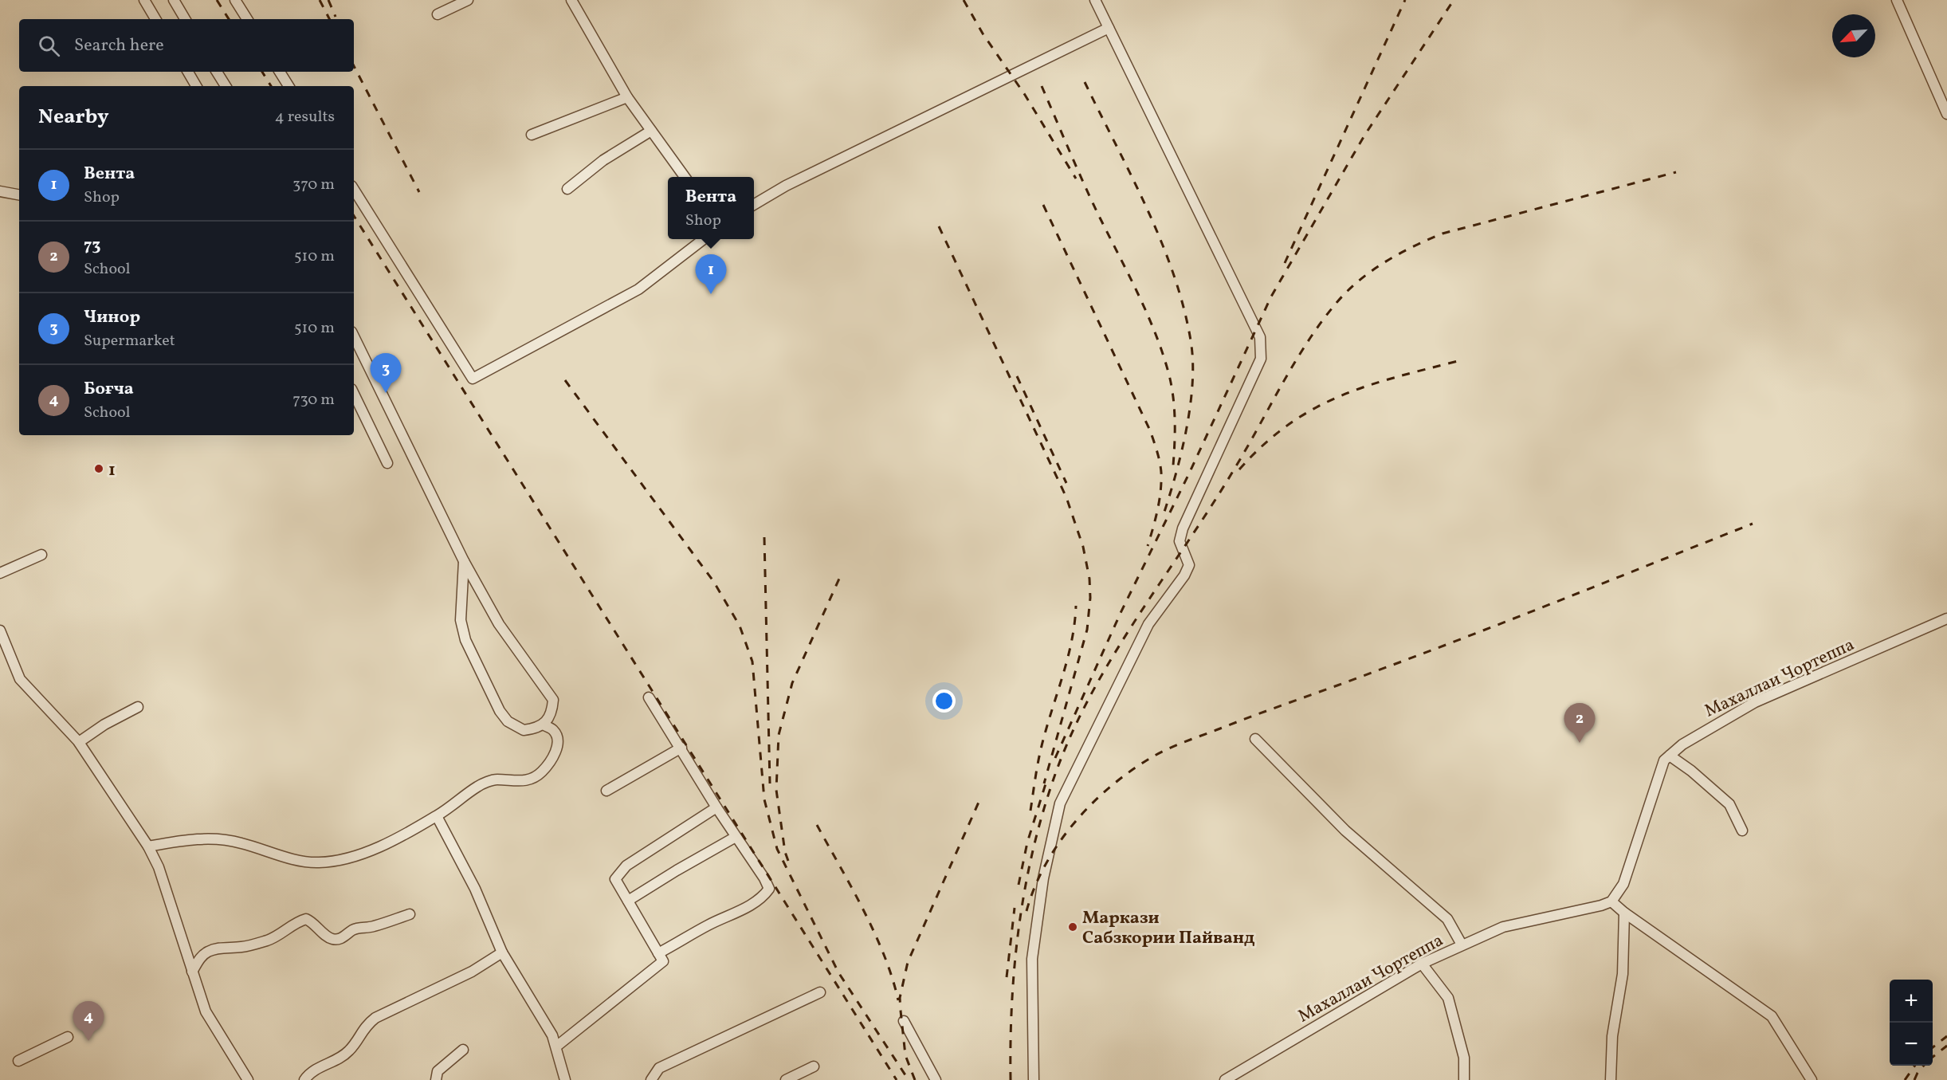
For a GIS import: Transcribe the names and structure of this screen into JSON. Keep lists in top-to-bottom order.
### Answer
{
  "streets": {
    "street": ["Махаллаи Чортеппа"]
  },
  "places": ["1", "Маркази Сабзкории Пайванд"],
  "north": "bottom left",
  "page": {
    "search": "Search here",
    "heading": ["Nearby", "4 results"],
    "list": [
      {
        "mark": "1",
        "name": "Вента",
        "note": "Shop",
        "value": "370 m"
      },
      {
        "mark": "2",
        "name": "73",
        "note": "School",
        "value": "510 m"
      },
      {
        "mark": "3",
        "name": "Чинор",
        "note": "Supermarket",
        "value": "510 m"
      },
      {
        "mark": "4",
        "name": "Боғча",
        "note": "School",
        "value": "730 m"
      }
    ],
    "popup": ["Вента", "Shop"],
    "pins": [
      "1",
      "3",
      "2",
      "4"
    ],
    "map_buttons": ["+", "−"]
  }
}
